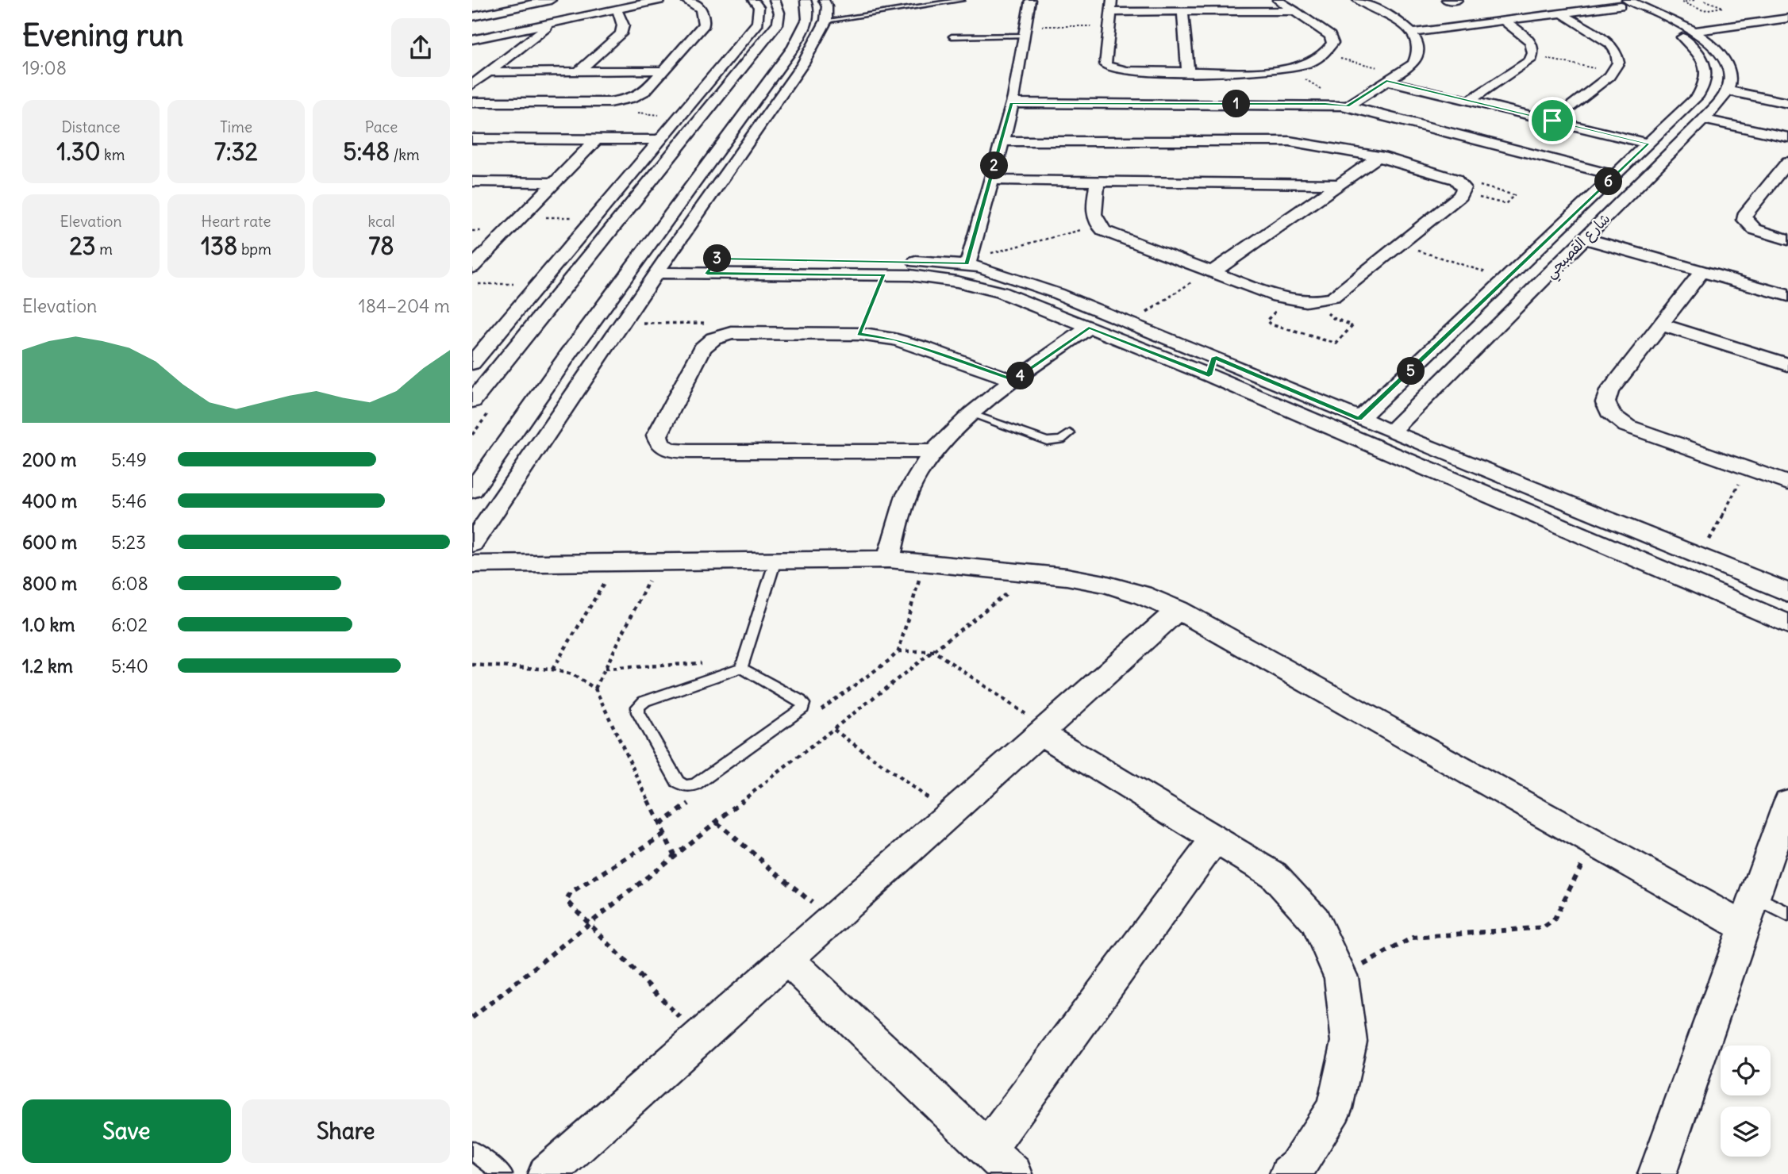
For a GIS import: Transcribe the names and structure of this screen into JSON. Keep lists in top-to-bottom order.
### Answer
{
  "streets": {
    "street": ["شارع القصبجي"]
  },
  "page": {
    "heading": ["Evening run", "19:08"],
    "pins": [
      "1",
      "2",
      "6",
      "3",
      "5",
      "4"
    ],
    "stats": [
      ["Distance", "1.30 km"],
      ["Time", "7:32"],
      ["Pace", "5:48 /km"],
      ["Elevation", "23 m"],
      ["Heart rate", "138 bpm"],
      ["kcal", "78"]
    ],
    "chart": ["Elevation", "184–204 m"],
    "list": [
      {
        "name": "200 m",
        "note": "5:49"
      },
      {
        "name": "400 m",
        "note": "5:46"
      },
      {
        "name": "600 m",
        "note": "5:23"
      },
      {
        "name": "800 m",
        "note": "6:08"
      },
      {
        "name": "1.0 km",
        "note": "6:02"
      },
      {
        "name": "1.2 km",
        "note": "5:40"
      }
    ],
    "buttons": ["Save", "Share"]
  }
}
